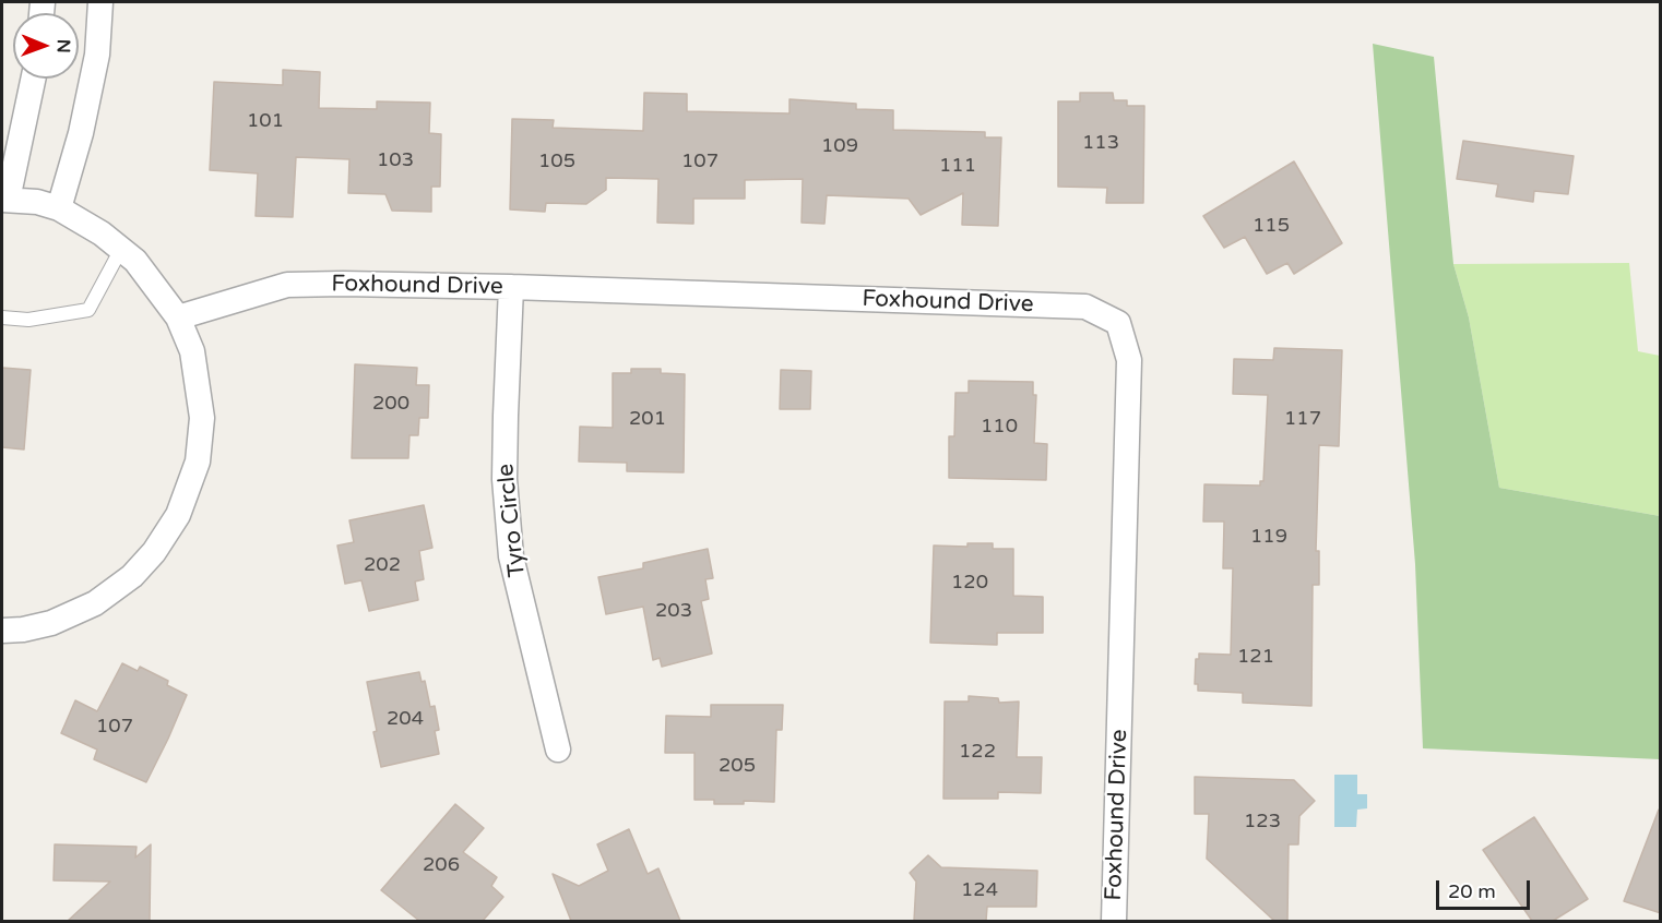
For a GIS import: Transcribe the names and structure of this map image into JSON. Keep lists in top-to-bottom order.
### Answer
{
  "streets": {
    "street": ["Foxhound Drive", "Tyro Circle"]
  },
  "crossings": [
    ["Foxhound Drive", "Tyro Circle"]
  ],
  "house_numbers": [
    "101",
    "113",
    "109",
    "103",
    "105",
    "107",
    "111",
    "115",
    "200",
    "201",
    "117",
    "110",
    "119",
    "202",
    "120",
    "203",
    "121",
    "204",
    "107",
    "122",
    "205",
    "123",
    "206",
    "124"
  ],
  "scale_bar": "20 m",
  "north": "right"
}
